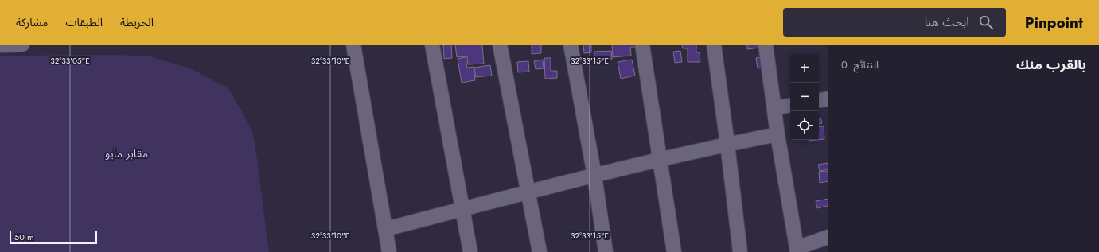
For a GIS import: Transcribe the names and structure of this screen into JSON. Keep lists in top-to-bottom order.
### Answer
{
  "parks": ["مقابر مايو"],
  "scale_bar": "50 m",
  "page": {
    "header": "Pinpoint",
    "search": "ابحث هنا",
    "nav": ["الخريطة", "الطبقات", "مشاركة"],
    "heading": ["بالقرب منك", "النتائج: 0"],
    "map_buttons": ["+", "−"],
    "scale": "50 m"
  },
  "coordinates": ["32°33'05\"E", "32°33'10\"E", "32°33'15\"E"]
}
